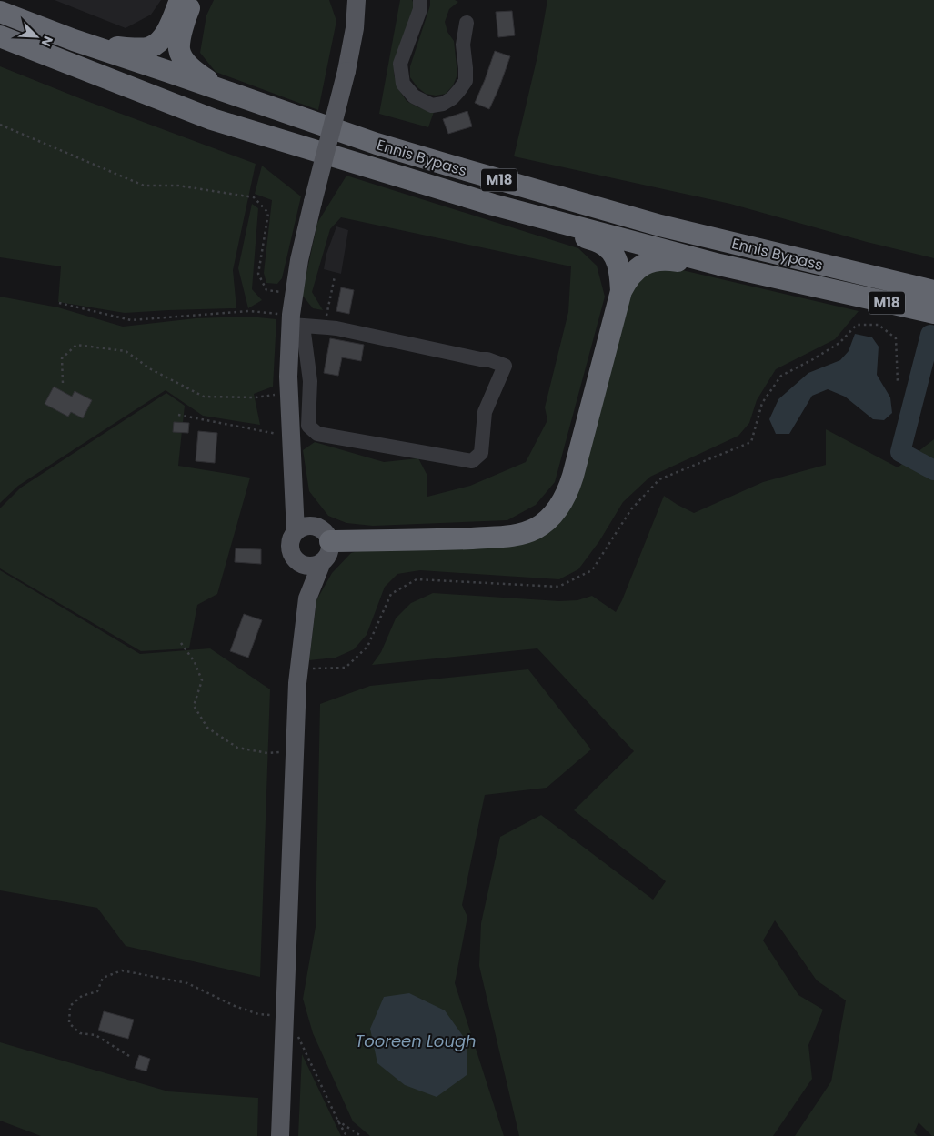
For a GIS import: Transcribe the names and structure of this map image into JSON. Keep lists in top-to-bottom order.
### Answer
{
  "streets": {
    "highway": ["Ennis Bypass", "M18"]
  },
  "water": ["Tooreen Lough"],
  "north": "bottom right"
}
